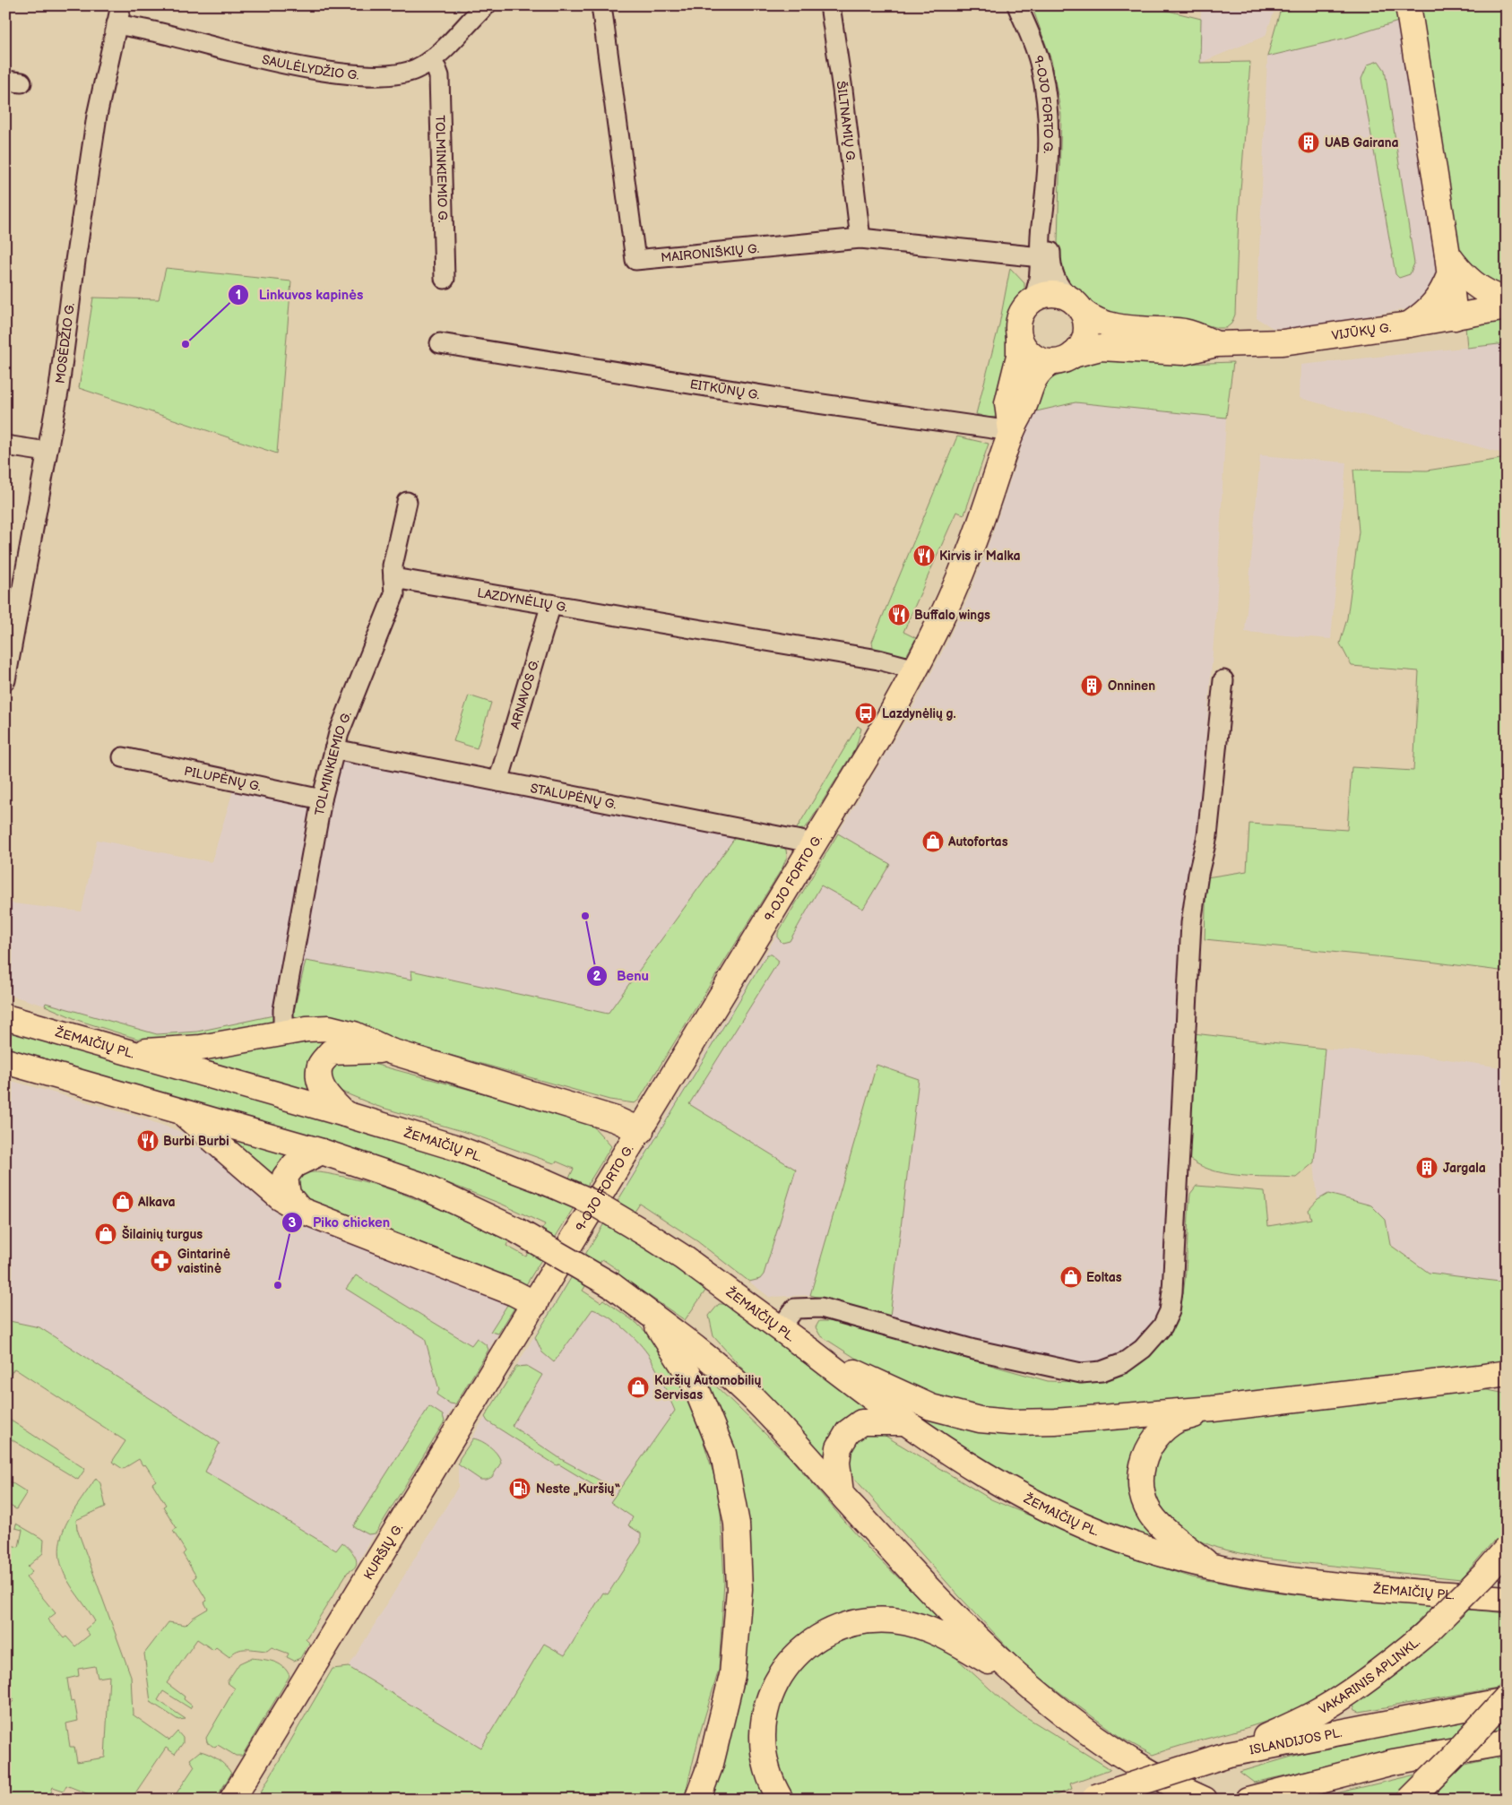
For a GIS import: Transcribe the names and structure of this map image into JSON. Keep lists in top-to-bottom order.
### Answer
{
  "streets": {
    "main road": [
      "9-OJO FORTO G.",
      "VIJŪKŲ G.",
      "ŽEMAIČIŲ PL.",
      "KURŠIŲ G.",
      "VAKARINIS APLINKL.",
      "ISLANDIJOS PL."
    ],
    "street": [
      "SAULĖLYDŽIO G.",
      "ŠILTNAMIŲ G.",
      "TOLMINKIEMIO G.",
      "MAIRONIŠKIŲ G.",
      "MOSĖDŽIO G.",
      "EITKŪNŲ G.",
      "LAZDYNĖLIŲ G.",
      "ARNAVOS G.",
      "PILUPĖNŲ G.",
      "STALUPĖNŲ G."
    ]
  },
  "crossings": [
    ["SAULĖLYDŽIO G.", "TOLMINKIEMIO G."],
    ["SAULĖLYDŽIO G.", "MOSĖDŽIO G."],
    ["9-OJO FORTO G.", "MAIRONIŠKIŲ G."],
    ["9-OJO FORTO G.", "VIJŪKŲ G."],
    ["9-OJO FORTO G.", "EITKŪNŲ G."],
    ["9-OJO FORTO G.", "LAZDYNĖLIŲ G."],
    ["9-OJO FORTO G.", "STALUPĖNŲ G."],
    ["9-OJO FORTO G.", "KURŠIŲ G."],
    ["ŠILTNAMIŲ G.", "MAIRONIŠKIŲ G."],
    ["TOLMINKIEMIO G.", "LAZDYNĖLIŲ G."],
    ["TOLMINKIEMIO G.", "PILUPĖNŲ G."],
    ["TOLMINKIEMIO G.", "STALUPĖNŲ G."],
    ["LAZDYNĖLIŲ G.", "ARNAVOS G."],
    ["ARNAVOS G.", "STALUPĖNŲ G."],
    ["VAKARINIS APLINKL.", "ISLANDIJOS PL."]
  ],
  "places": {
    "building": ["UAB Gairana", "Onninen", "Jargala"],
    "other": ["Linkuvos kapinės", "Benu", "Piko chicken"],
    "restaurant": ["Kirvis ir Malka", "Buffalo wings", "Burbi Burbi"],
    "bus stop": ["Lazdynėlių g."],
    "shop": [
      "Autofortas",
      "Alkava",
      "Šilainių turgus",
      "Eoltas",
      "Kuršių Automobilių Servisas"
    ],
    "pharmacy": ["Gintarinė vaistinė"],
    "fuel station": ["Neste „Kuršių“"]
  }
}
